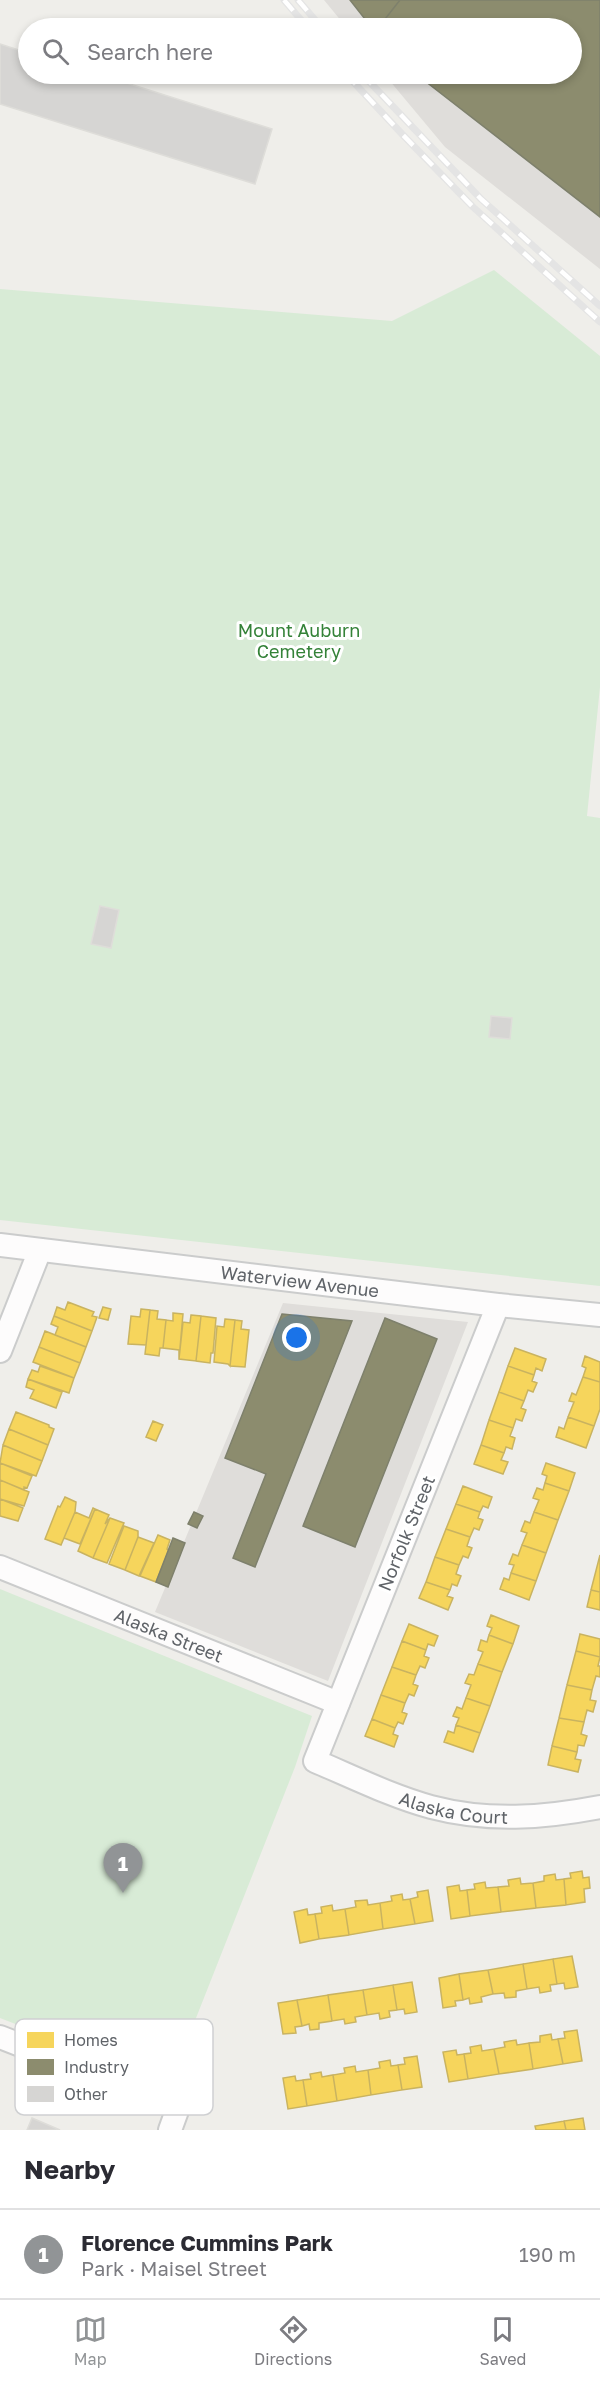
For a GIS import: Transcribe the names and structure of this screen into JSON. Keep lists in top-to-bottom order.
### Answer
{
  "streets": {
    "street": [
      "Waterview Avenue",
      "Norfolk Street",
      "Alaska Street",
      "Alaska Court"
    ]
  },
  "crossings": [
    ["Waterview Avenue", "Norfolk Street"],
    ["Norfolk Street", "Alaska Street"],
    ["Norfolk Street", "Alaska Court"]
  ],
  "parks": ["Mount Auburn Cemetery"],
  "legend": ["Homes", "Industry", "Other"],
  "page": {
    "search": "Search here",
    "pins": "1",
    "heading": "Nearby",
    "list": [
      {
        "mark": "1",
        "name": "Florence Cummins Park",
        "note": "Park · Maisel Street",
        "value": "190 m"
      }
    ],
    "nav": ["Map", "Directions", "Saved"]
  }
}
